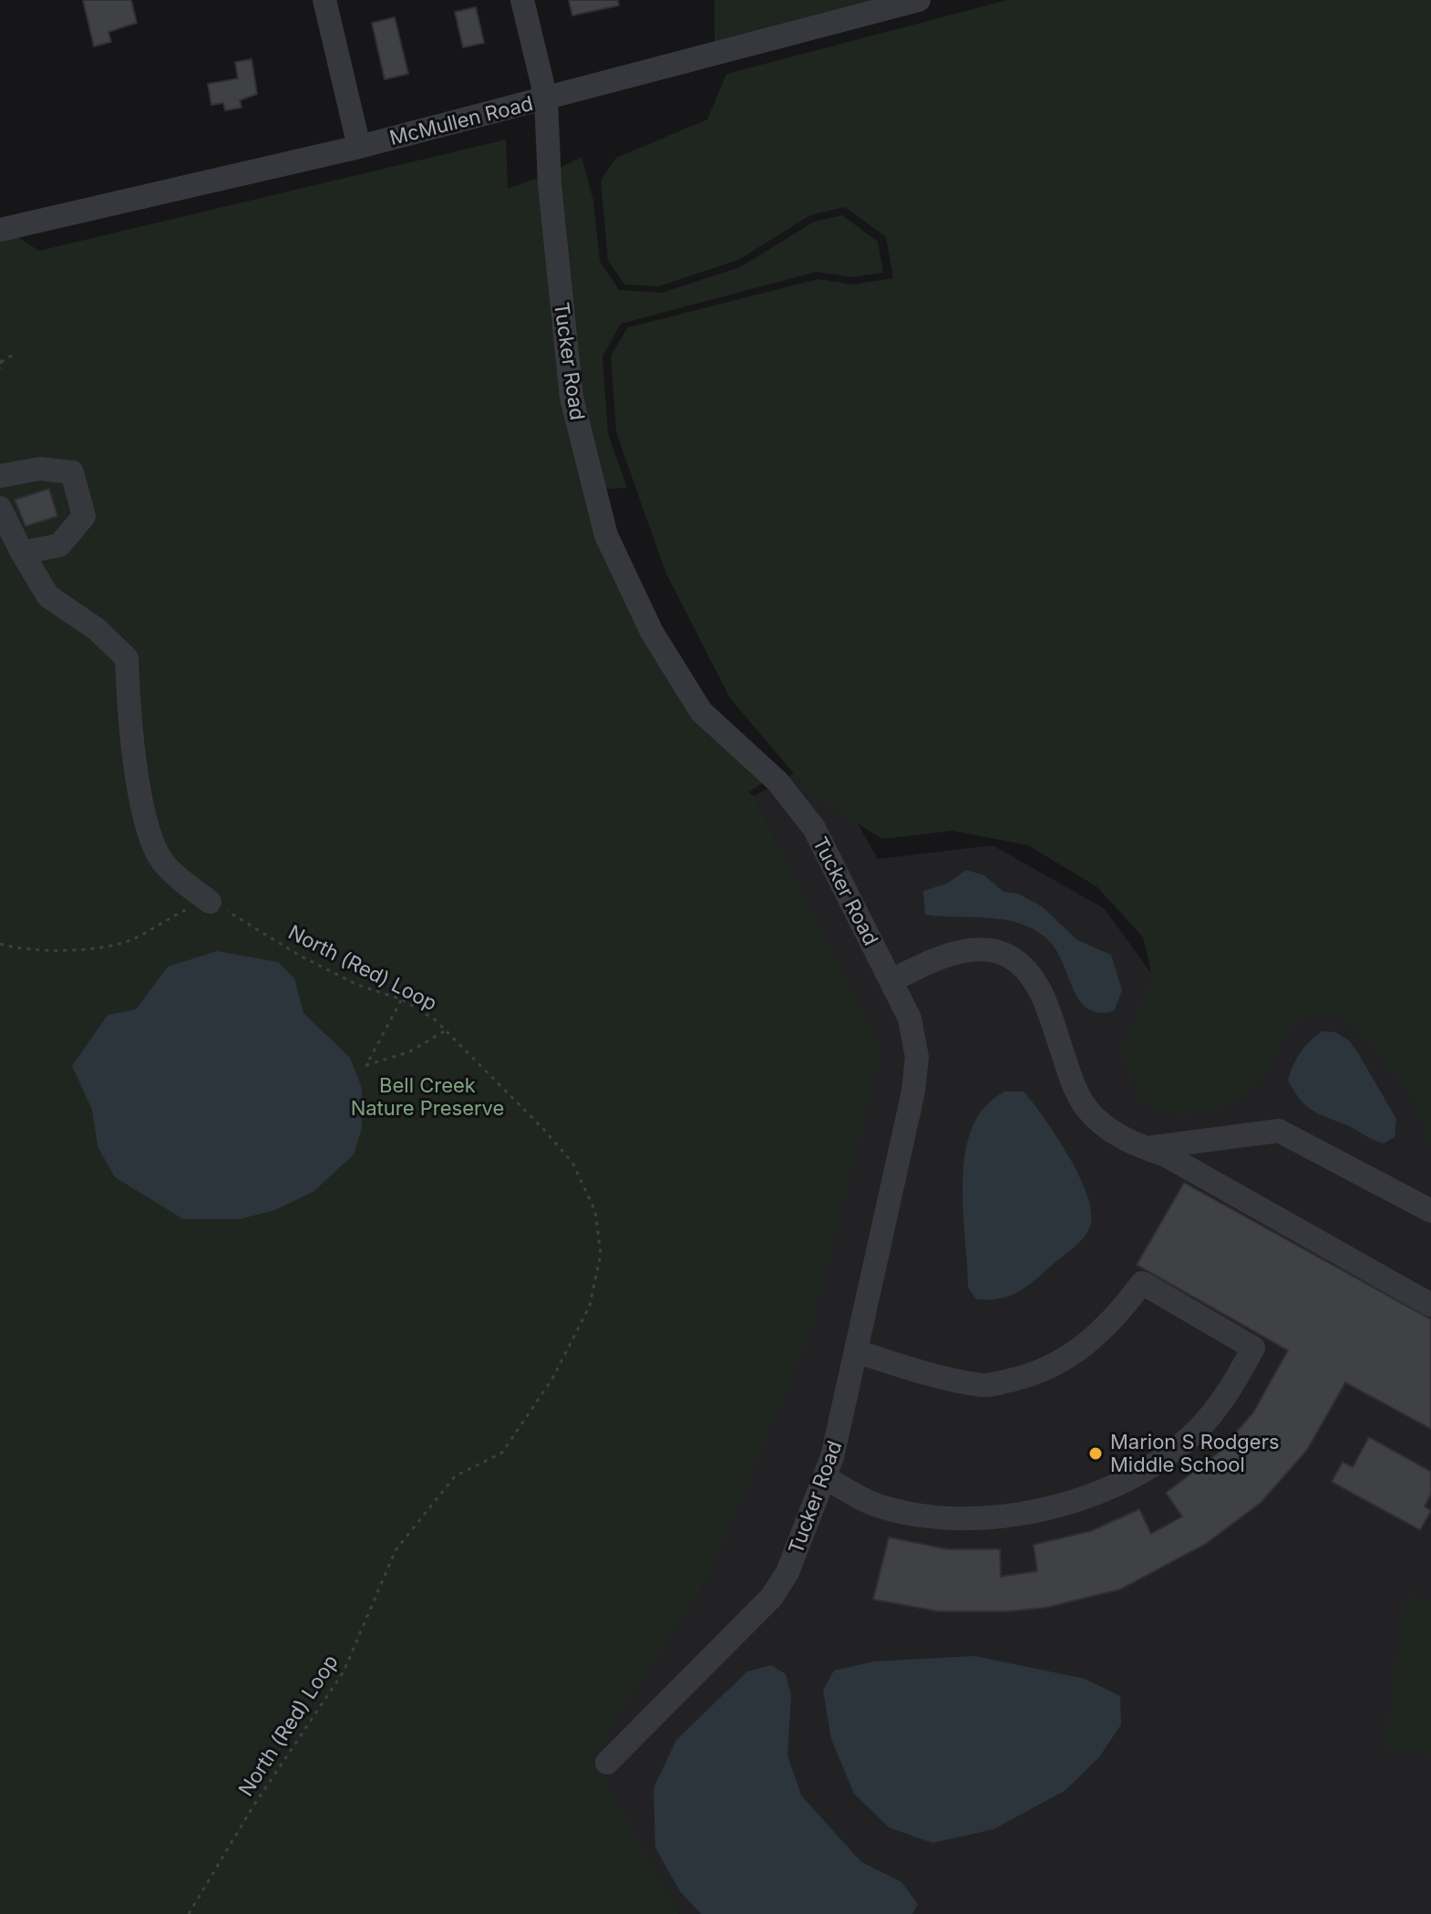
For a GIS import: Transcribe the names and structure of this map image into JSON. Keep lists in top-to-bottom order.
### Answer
{
  "streets": {
    "street": ["McMullen Road", "Tucker Road"],
    "path": ["North (Red) Loop"]
  },
  "crossings": [
    ["McMullen Road", "Tucker Road"]
  ],
  "parks": ["Bell Creek Nature Preserve"],
  "places": ["Marion S Rodgers Middle School"]
}
